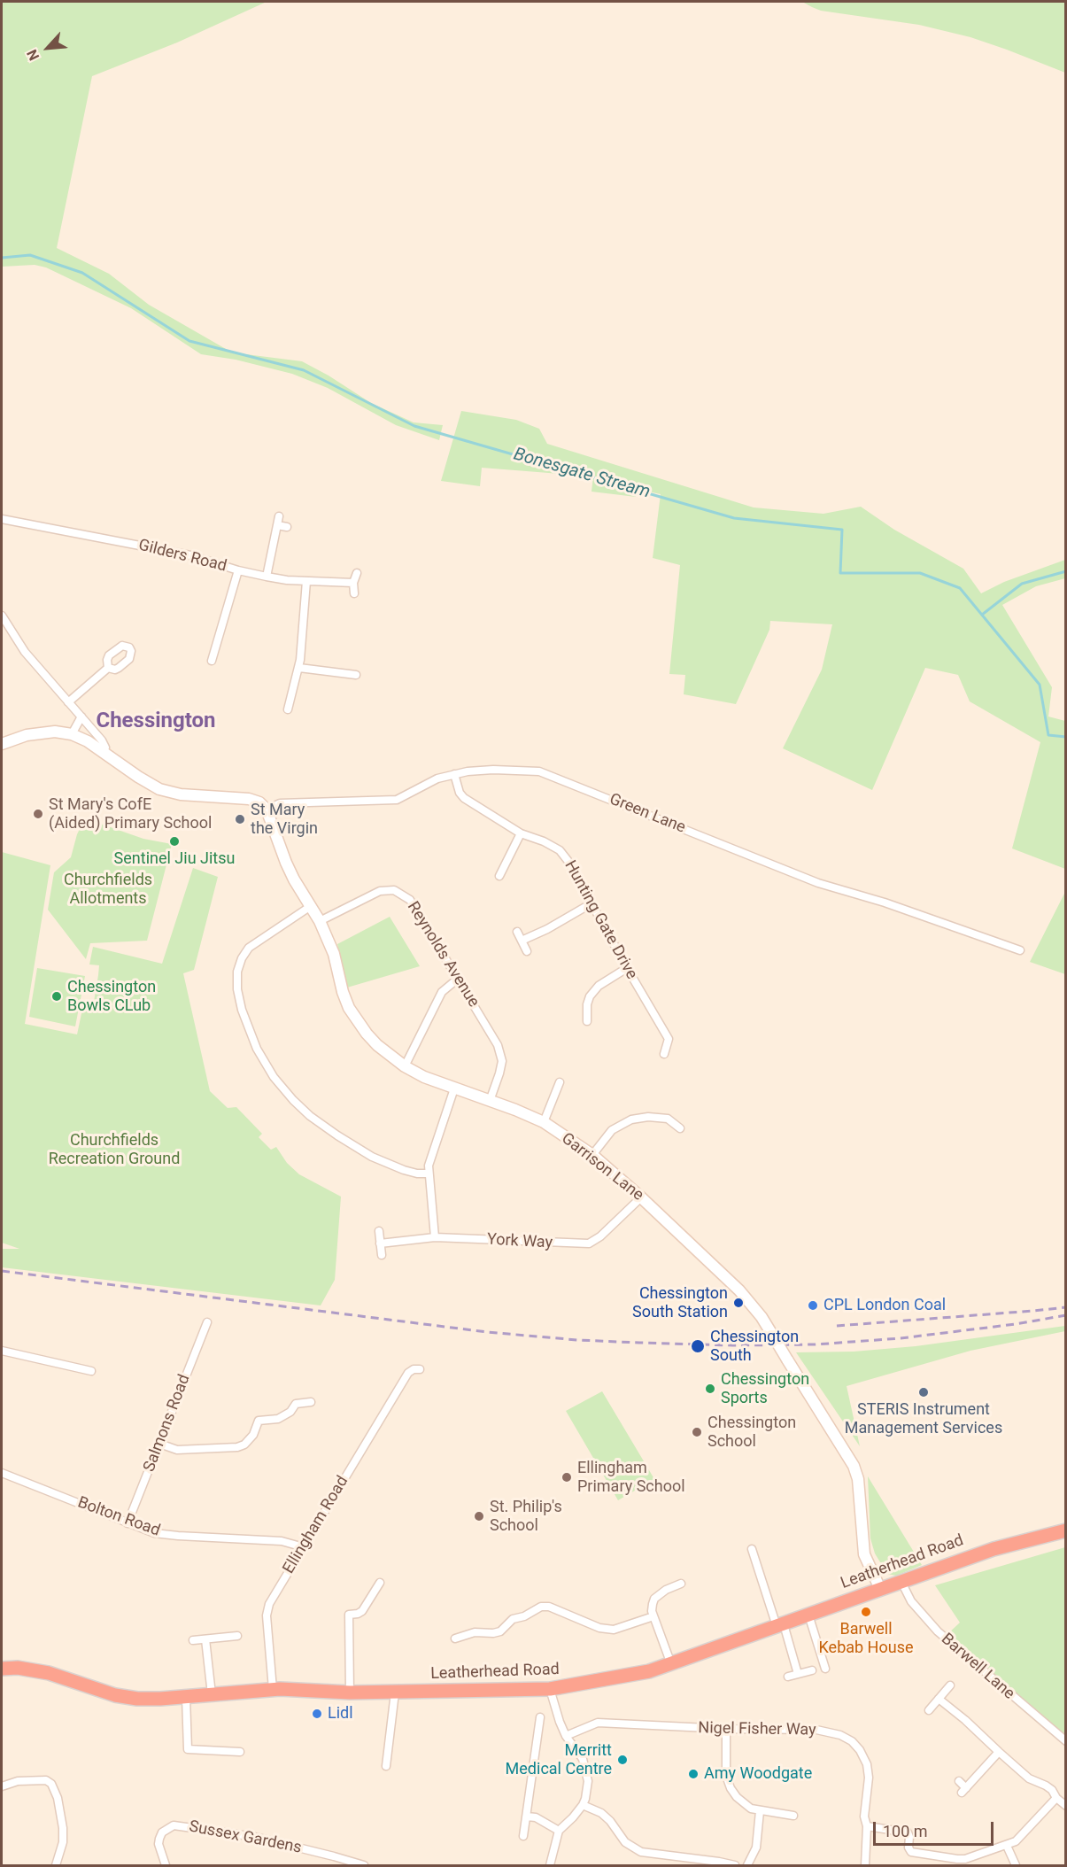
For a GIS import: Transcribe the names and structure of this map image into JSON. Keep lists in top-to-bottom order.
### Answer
{
  "streets": {
    "highway": ["Leatherhead Road"],
    "street": [
      "Gilders Road",
      "Green Lane",
      "Hunting Gate Drive",
      "Reynolds Avenue",
      "Garrison Lane",
      "York Way",
      "Salmons Road",
      "Bolton Road",
      "Ellingham Road",
      "Barwell Lane",
      "Nigel Fisher Way",
      "Sussex Gardens"
    ]
  },
  "crossings": [
    ["Green Lane", "Hunting Gate Drive"],
    ["Green Lane", "Garrison Lane"],
    ["Reynolds Avenue", "Garrison Lane"],
    ["Garrison Lane", "York Way"],
    ["Garrison Lane", "Leatherhead Road"],
    ["Salmons Road", "Bolton Road"],
    ["Bolton Road", "Ellingham Road"],
    ["Ellingham Road", "Leatherhead Road"],
    ["Leatherhead Road", "Barwell Lane"]
  ],
  "districts": ["Chessington"],
  "water": ["Bonesgate Stream"],
  "parks": ["Churchfields Allotments", "Churchfields Recreation Ground"],
  "places": [
    "St Mary's CofE (Aided) Primary School",
    "St Mary the Virgin",
    "Sentinel Jiu Jitsu",
    "Chessington Bowls CLub",
    "Chessington South Station",
    "CPL London Coal",
    "Chessington South",
    "Chessington Sports",
    "STERIS Instrument Management Services",
    "Chessington School",
    "Ellingham Primary School",
    "St. Philip's School",
    "Barwell Kebab House",
    "Lidl",
    "Merritt Medical Centre",
    "Amy Woodgate"
  ],
  "scale_bar": "100 m",
  "north": "bottom left"
}
